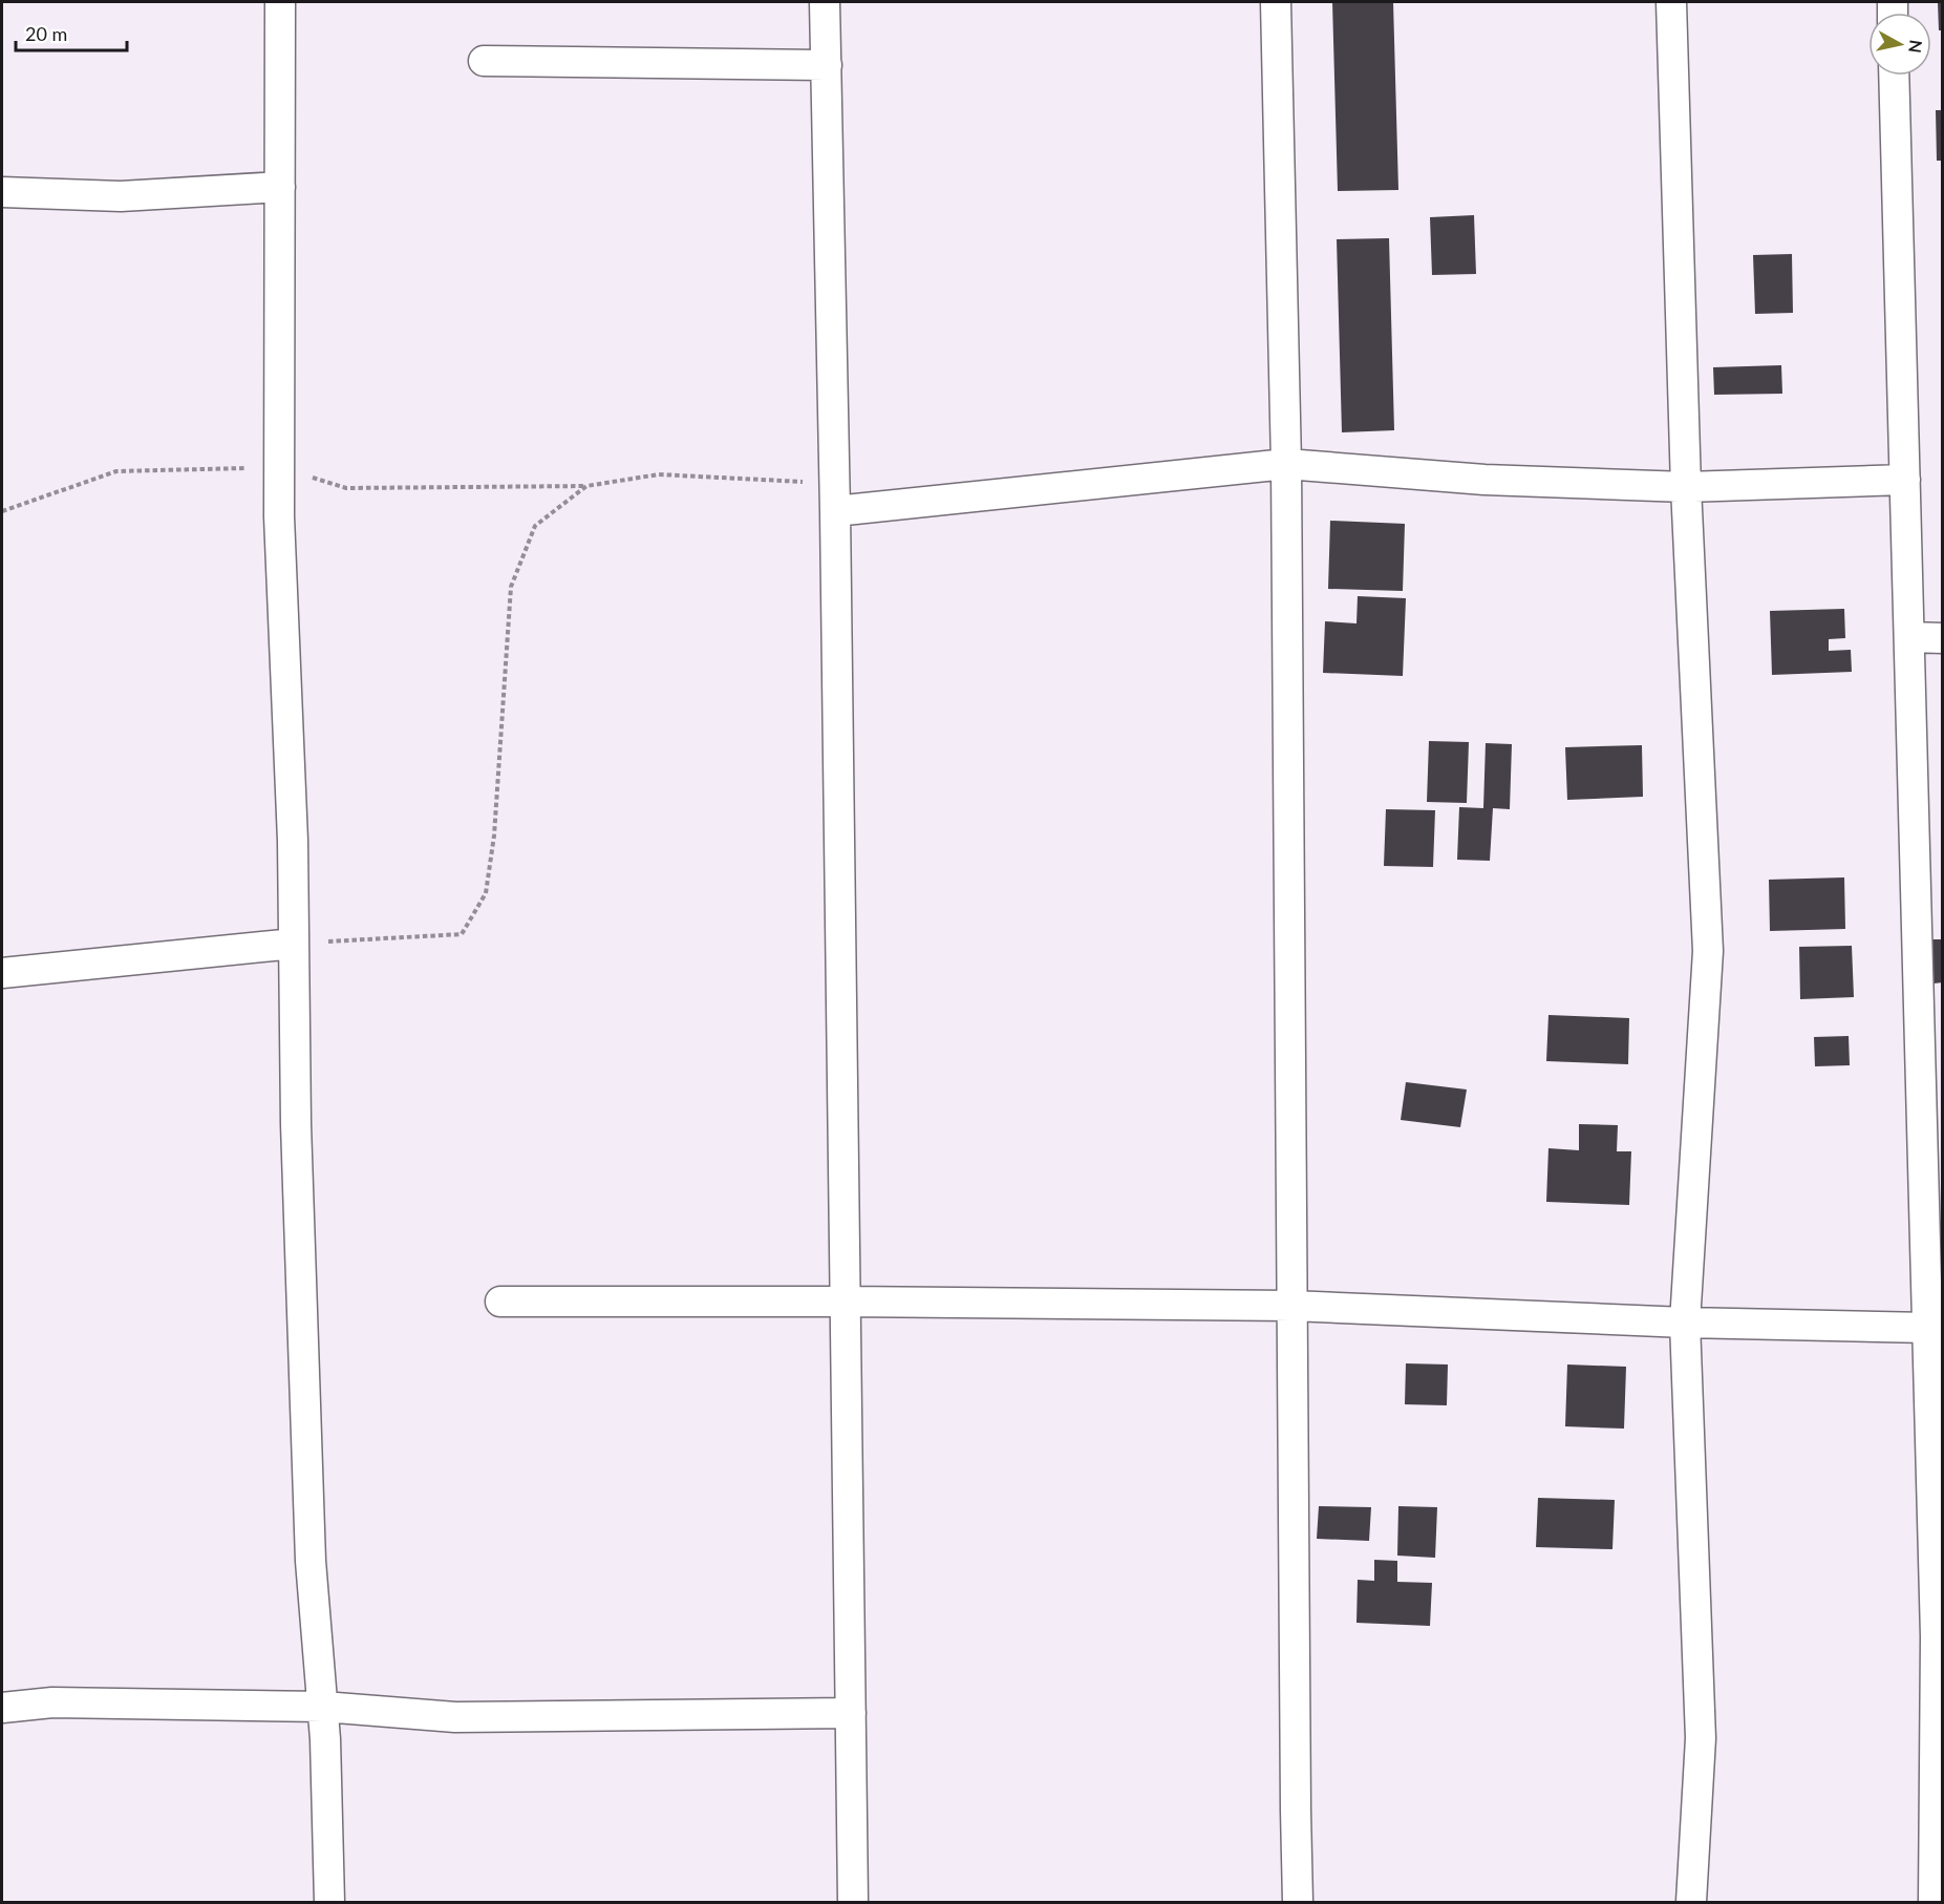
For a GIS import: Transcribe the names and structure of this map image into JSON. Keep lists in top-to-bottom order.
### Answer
{
  "scale_bar": "20 m",
  "north": "right"
}
